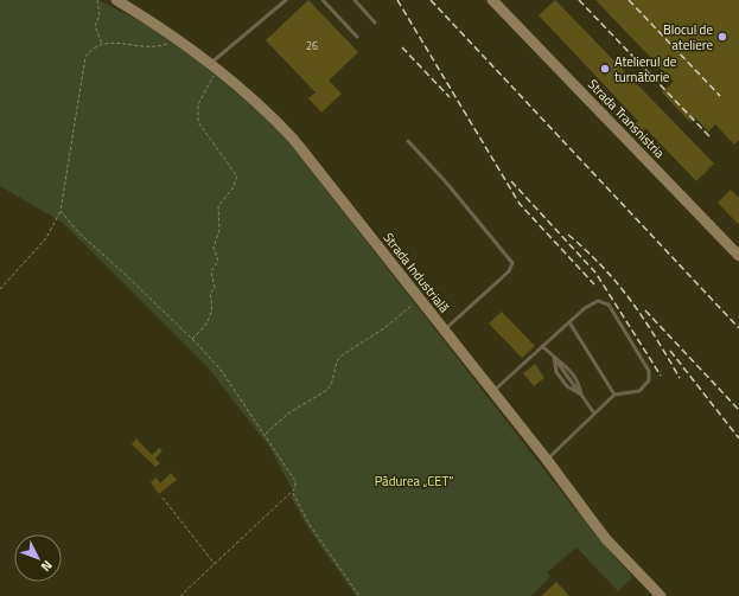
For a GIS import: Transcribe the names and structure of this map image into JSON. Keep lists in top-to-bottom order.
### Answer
{
  "streets": {
    "street": ["Strada Transnistria", "Strada Industrială"]
  },
  "parks": ["Pădurea „CET”"],
  "places": ["Blocul de ateliere", "Atelierul de turnătorie"],
  "house_numbers": ["26"],
  "north": "bottom right"
}
